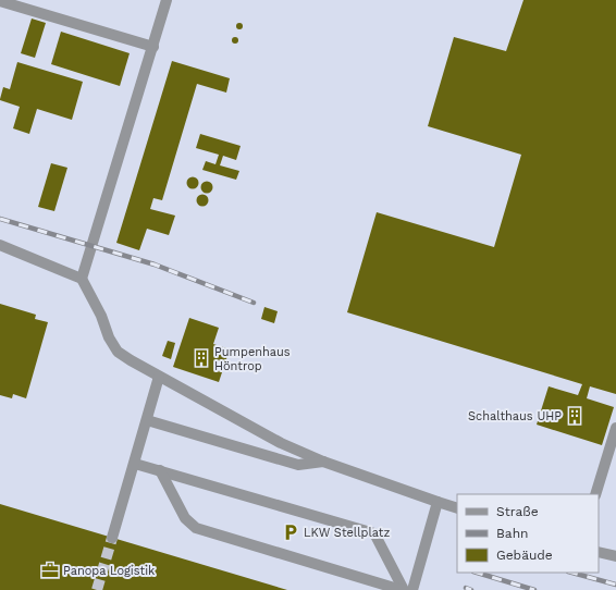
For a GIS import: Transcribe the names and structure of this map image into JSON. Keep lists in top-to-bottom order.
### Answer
{
  "places": {
    "building": ["Pumpenhaus Höntrop", "Schalthaus UHP"],
    "parking": ["LKW Stellplatz"],
    "office": ["Panopa Logistik"]
  },
  "legend": ["Straße", "Bahn", "Gebäude"]
}
